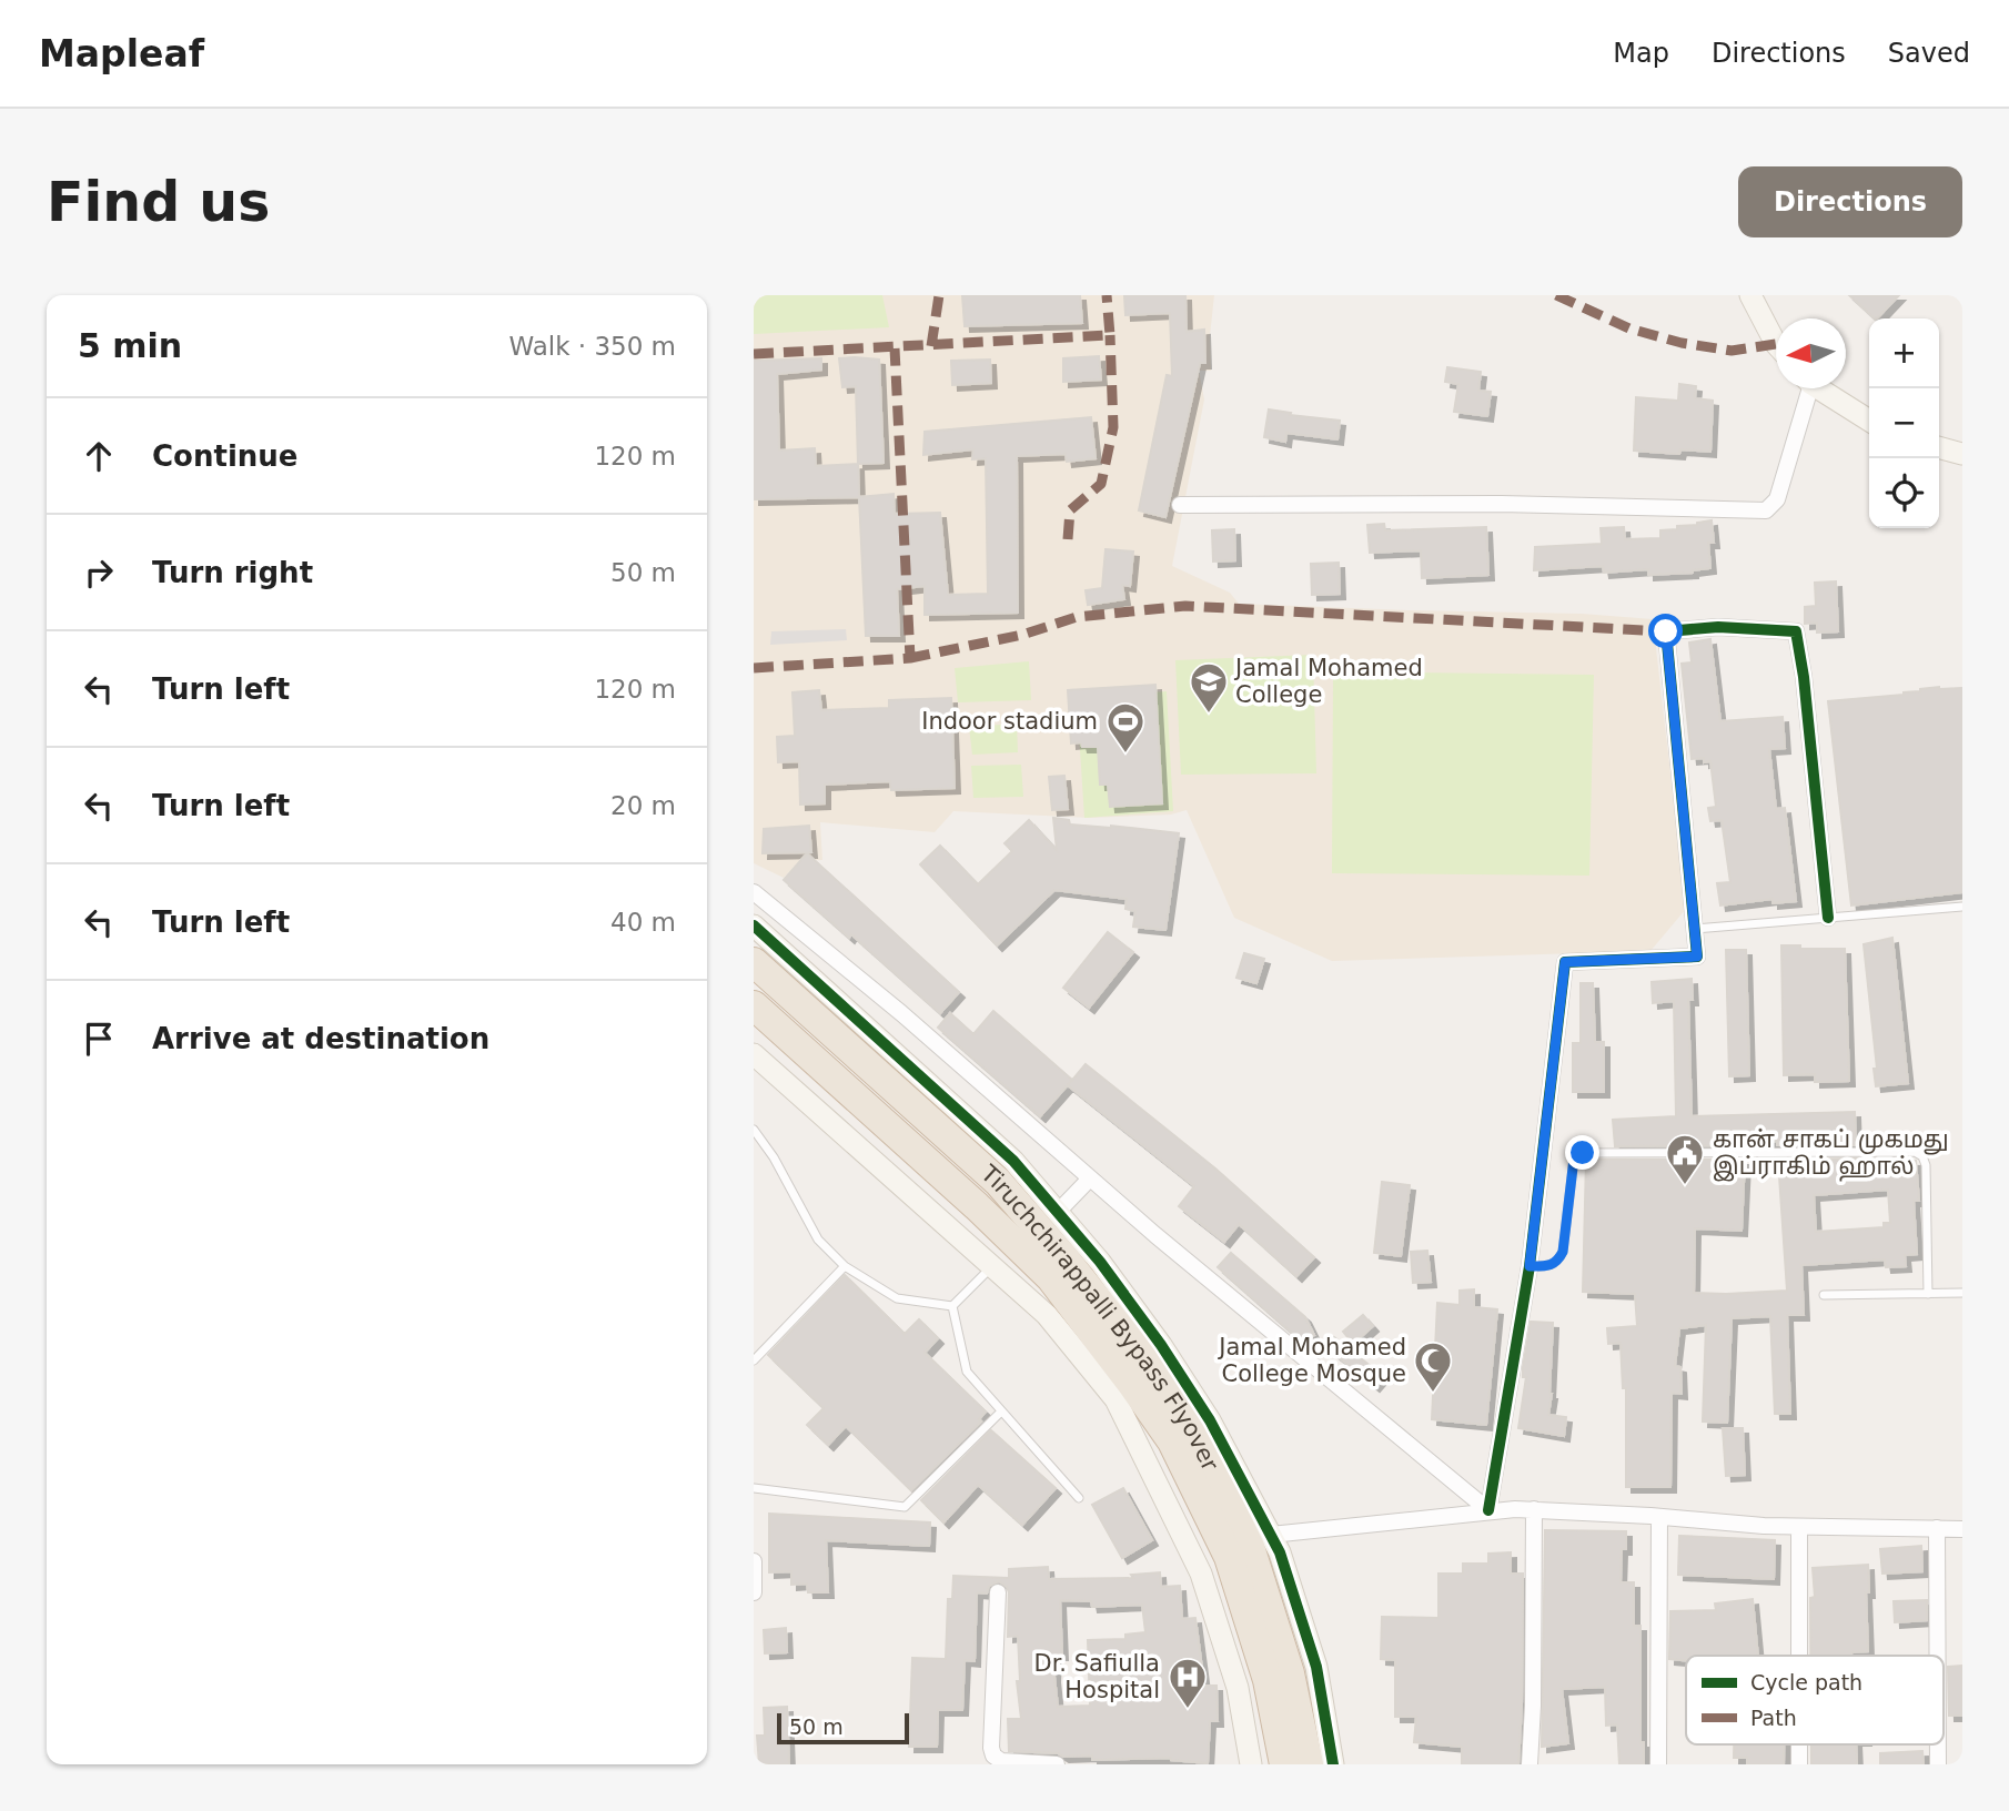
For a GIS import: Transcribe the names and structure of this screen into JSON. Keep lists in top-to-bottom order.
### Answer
{
  "streets": {
    "highway": ["Tiruchchirappalli Bypass Flyover"]
  },
  "places": {
    "school or university": ["Jamal Mohamed College"],
    "sports": ["Indoor stadium"],
    "public building": ["கான் சாகப் முகமது இப்ராகிம் ஹால்"],
    "mosque": ["Jamal Mohamed College Mosque"],
    "hospital": ["Dr. Safiulla Hospital"]
  },
  "legend": ["Cycle path", "Path"],
  "scale_bar": "50 m",
  "north": "left",
  "page": {
    "header": "Mapleaf",
    "nav": ["Map", "Directions", "Saved"],
    "buttons": "Directions",
    "title": "Find us",
    "heading": ["5 min", "Walk · 350 m"],
    "map_buttons": ["+", "−"],
    "list": [
      ["Continue", "120 m"],
      ["Turn right", "50 m"],
      ["Turn left", "120 m"],
      ["Turn left", "20 m"],
      ["Turn left", "40 m"],
      "Arrive at destination"
    ],
    "scale": "50 m"
  }
}
